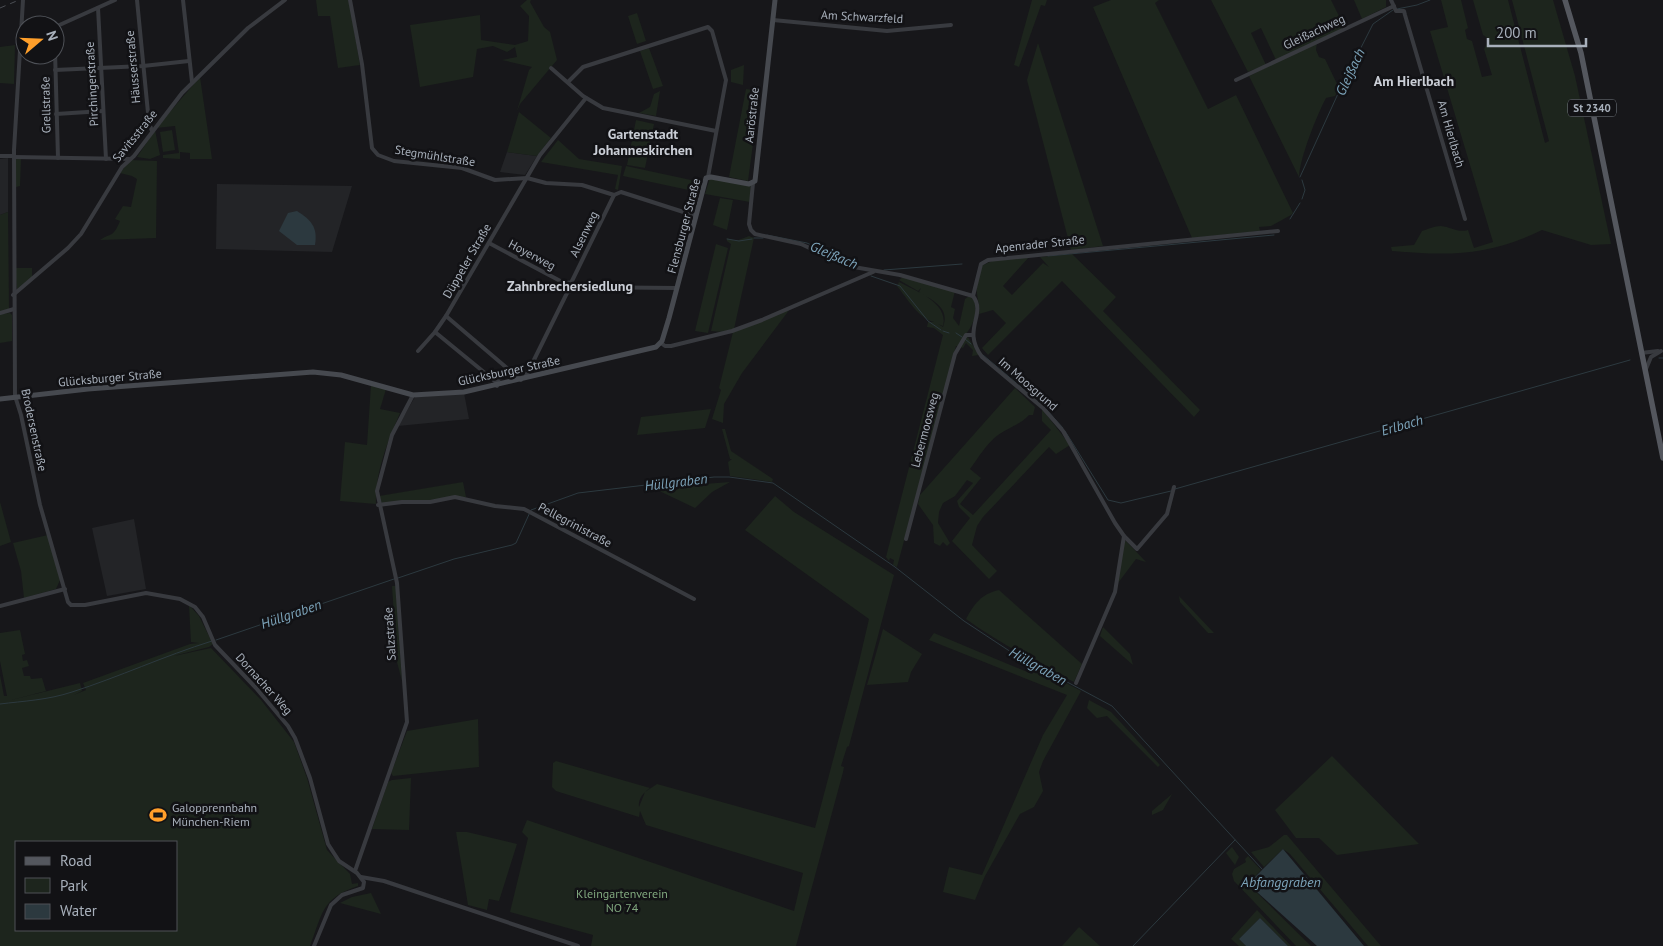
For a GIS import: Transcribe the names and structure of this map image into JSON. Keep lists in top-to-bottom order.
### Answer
{
  "streets": {
    "main road": ["St 2340"],
    "street": [
      "Am Schwarzfeld",
      "Gleißachweg",
      "Häusserstraße",
      "Pirchingerstraße",
      "Grellstraße",
      "Aaröstraße",
      "Am Hierlbach",
      "Savitsstraße",
      "Stegmühlstraße",
      "Flensburger Straße",
      "Alsenweg",
      "Apenrader Straße",
      "Hoyerweg",
      "Düppeler Straße",
      "Glücksburger Straße",
      "Im Moosgrund",
      "Brodersenstraße",
      "Lebermoosweg",
      "Pellegrinistraße",
      "Salzstraße",
      "Dornacher Weg"
    ]
  },
  "crossings": [
    ["Am Schwarzfeld", "Aaröstraße"],
    ["Gleißachweg", "Am Hierlbach"],
    ["Häusserstraße", "Savitsstraße"],
    ["Aaröstraße", "Glücksburger Straße"],
    ["Savitsstraße", "Brodersenstraße"],
    ["Stegmühlstraße", "Düppeler Straße"],
    ["Flensburger Straße", "Glücksburger Straße"],
    ["Hoyerweg", "Düppeler Straße"],
    ["Glücksburger Straße", "Brodersenstraße"],
    ["Glücksburger Straße", "Salzstraße"],
    ["Im Moosgrund", "Lebermoosweg"],
    ["Brodersenstraße", "Dornacher Weg"],
    ["Pellegrinistraße", "Salzstraße"],
    ["Salzstraße", "Dornacher Weg"]
  ],
  "districts": ["Am Hierlbach", "Gartenstadt Johanneskirchen", "Zahnbrechersiedlung"],
  "water": [
    "Gleißach",
    "Erlbach",
    "Hüllgraben",
    "Abfanggraben"
  ],
  "parks": ["Kleingartenverein NO 74"],
  "places": {
    "sports": ["Galopprennbahn München-Riem"]
  },
  "legend": ["Road", "Park", "Water"],
  "scale_bar": "200 m",
  "north": "right"
}
